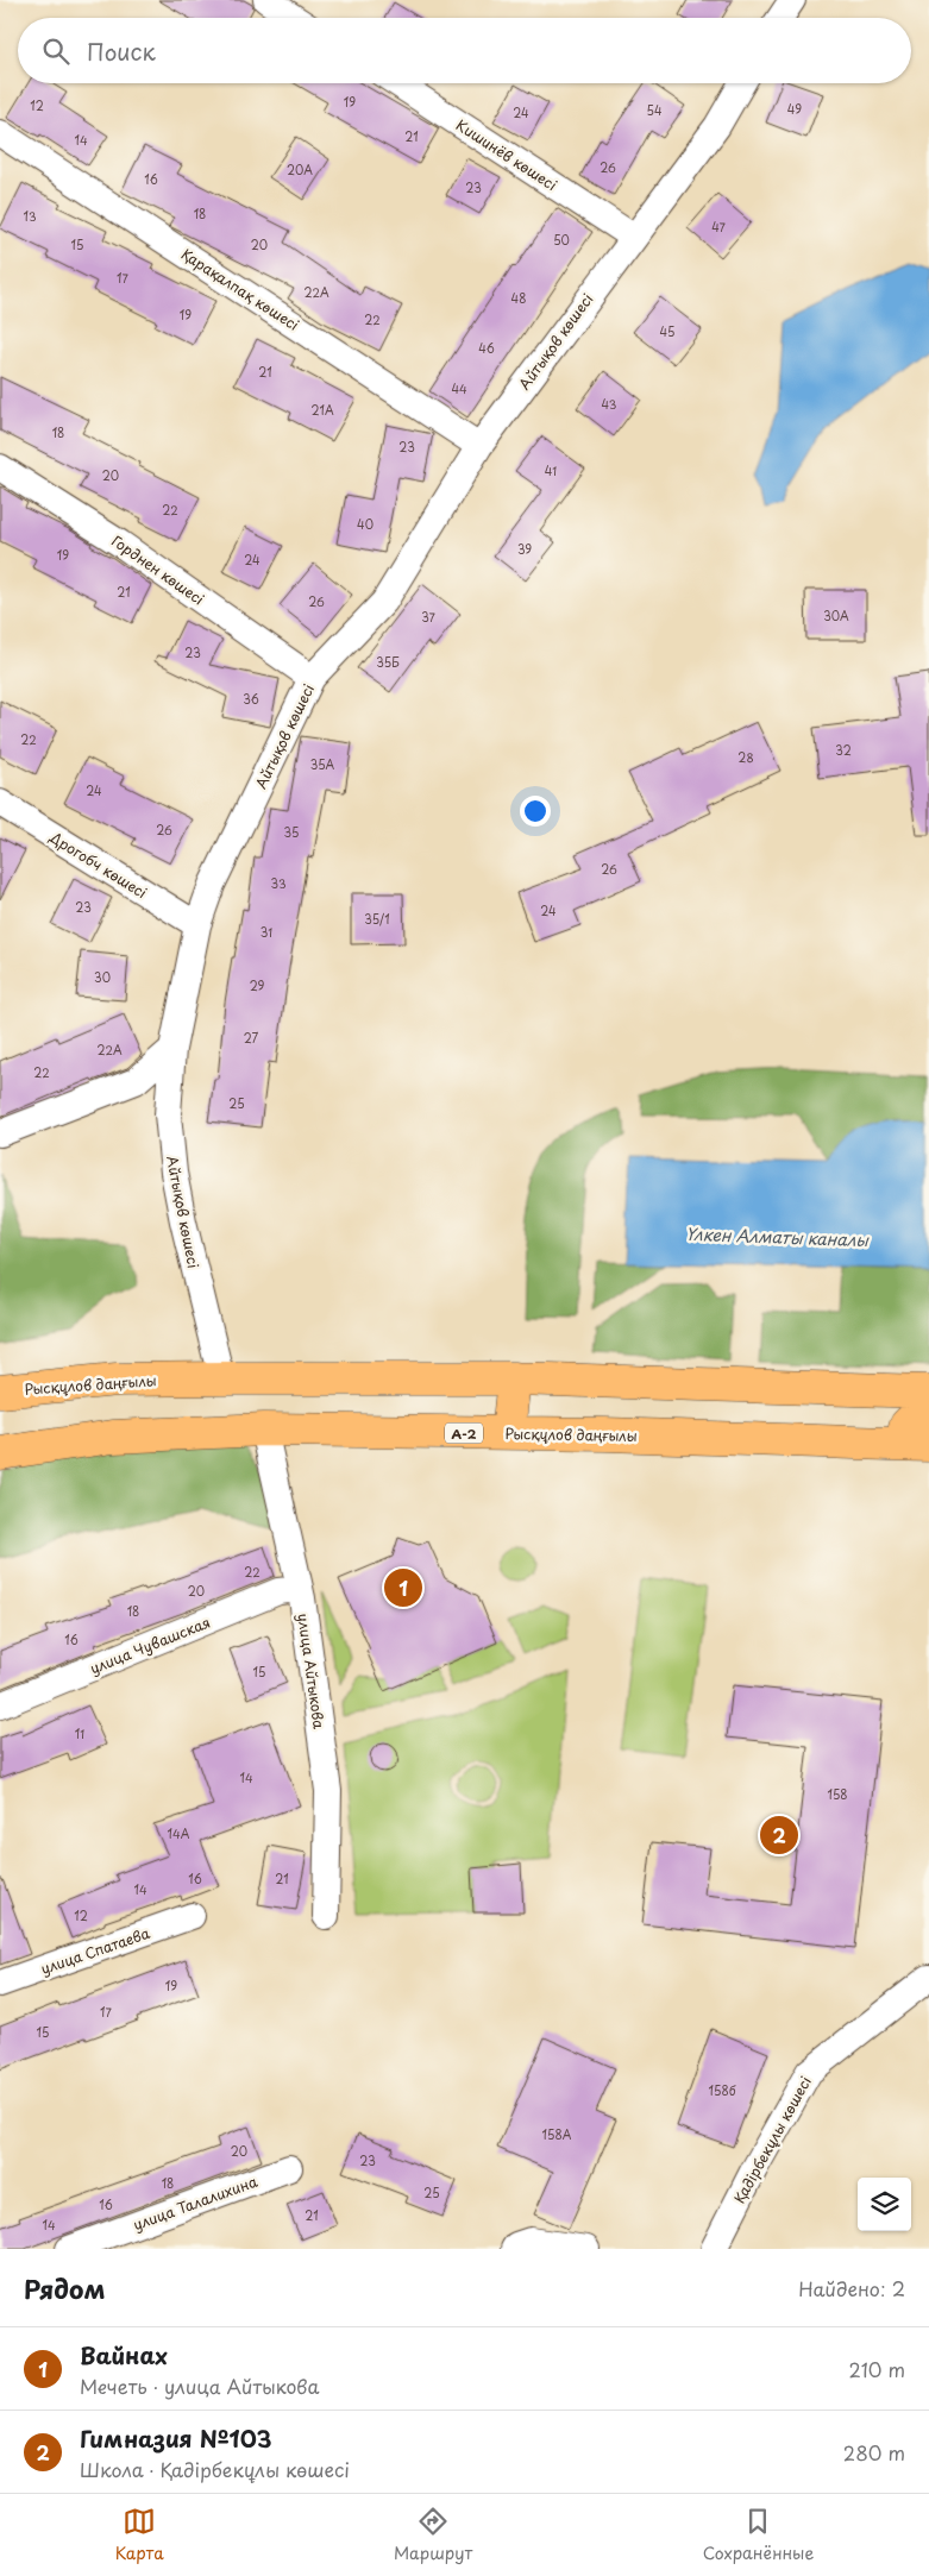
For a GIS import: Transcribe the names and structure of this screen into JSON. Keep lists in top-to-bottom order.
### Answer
{
  "streets": {
    "main road": ["Рысқұлов даңғылы", "A-2"],
    "street": [
      "Кишинёв көшесі",
      "Қарақалпақ көшесі",
      "Айтықов көшесі",
      "Горднен көшесі",
      "Дрогобч көшесі",
      "улица Чувашская",
      "улица Айтыкова",
      "улица Спатаева",
      "Қадірбекұлы көшесі",
      "улица Талалихина"
    ]
  },
  "crossings": [
    ["Кишинёв көшесі", "Айтықов көшесі"],
    ["Қарақалпақ көшесі", "Айтықов көшесі"],
    ["Айтықов көшесі", "Горднен көшесі"],
    ["Айтықов көшесі", "Дрогобч көшесі"],
    ["Айтықов көшесі", "Рысқұлов даңғылы"],
    ["Рысқұлов даңғылы", "улица Айтыкова"],
    ["улица Чувашская", "улица Айтыкова"]
  ],
  "water": ["Үлкен Алматы каналы"],
  "house_numbers": [
    "19",
    "12",
    "49",
    "54",
    "24",
    "21",
    "14",
    "26",
    "20А",
    "16",
    "23",
    "18",
    "13",
    "47",
    "50",
    "15",
    "20",
    "17",
    "22А",
    "48",
    "19",
    "22",
    "45",
    "46",
    "21",
    "44",
    "43",
    "21А",
    "18",
    "23",
    "41",
    "20",
    "22",
    "40",
    "39",
    "19",
    "24",
    "21",
    "26",
    "30А",
    "37",
    "23",
    "35Б",
    "36",
    "22",
    "32",
    "28",
    "35А",
    "24",
    "26",
    "35",
    "26",
    "33",
    "23",
    "24",
    "35/1",
    "31",
    "30",
    "29",
    "27",
    "22А",
    "22",
    "25",
    "22",
    "20",
    "18",
    "16",
    "15",
    "11",
    "14",
    "158",
    "14А",
    "16",
    "21",
    "14",
    "12",
    "19",
    "17",
    "15",
    "158б",
    "158А",
    "20",
    "23",
    "18",
    "25",
    "16",
    "21",
    "14"
  ],
  "page": {
    "search": "Поиск",
    "pins": ["1", "2"],
    "heading": ["Рядом", "Найдено: 2"],
    "list": [
      {
        "mark": "1",
        "name": "Вайнах",
        "note": "Мечеть · улица Айтыкова",
        "value": "210 m"
      },
      {
        "mark": "2",
        "name": "Гимназия №103",
        "note": "Школа · Қадірбекұлы көшесі",
        "value": "280 m"
      }
    ],
    "nav": ["Карта", "Маршрут", "Сохранённые"]
  }
}
